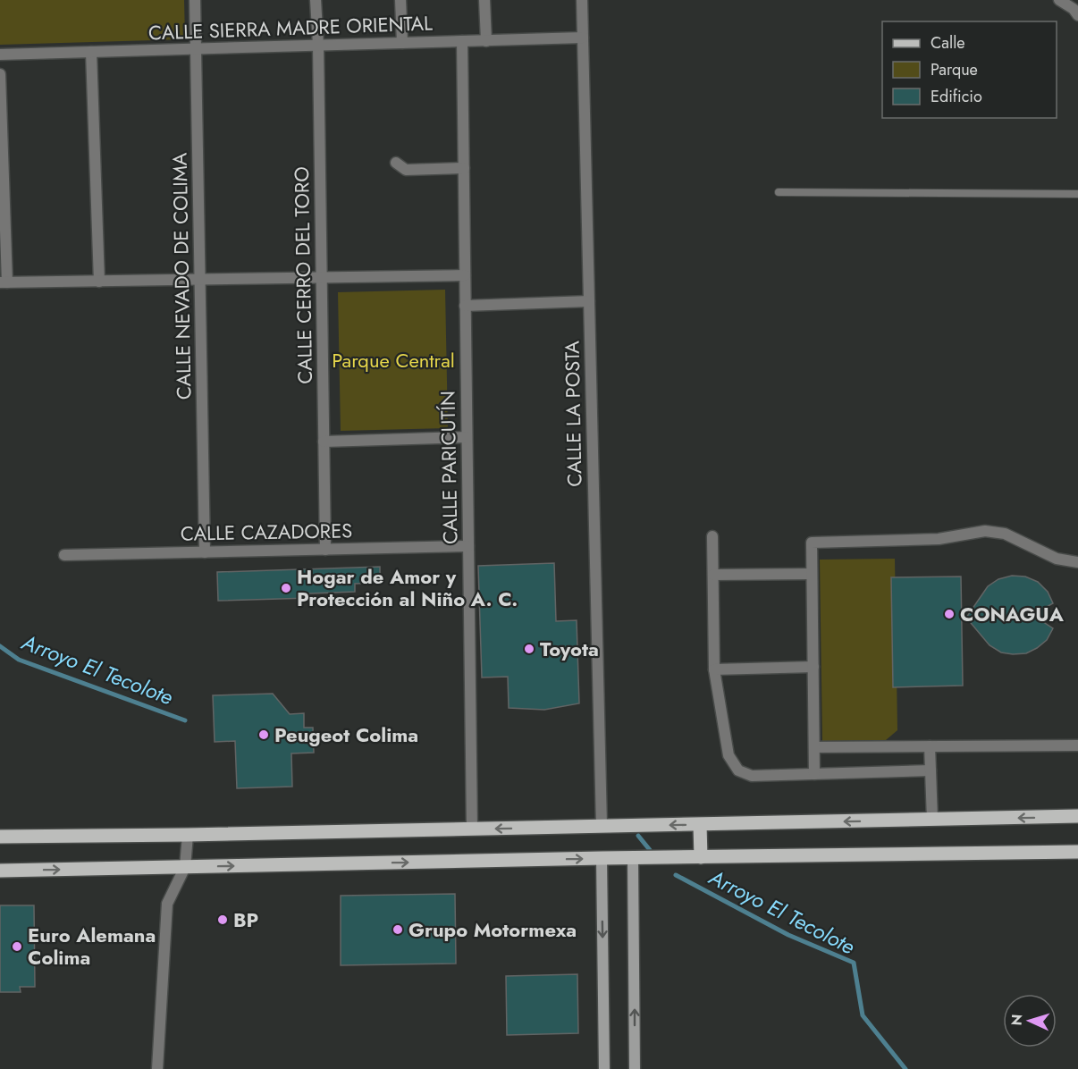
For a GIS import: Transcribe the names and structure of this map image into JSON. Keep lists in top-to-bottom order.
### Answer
{
  "streets": {
    "street": [
      "CALLE SIERRA MADRE ORIENTAL",
      "CALLE CERRO DEL TORO",
      "CALLE NEVADO DE COLIMA",
      "CALLE LA POSTA",
      "CALLE PARICUTÍN",
      "CALLE CAZADORES"
    ]
  },
  "crossings": [
    ["CALLE SIERRA MADRE ORIENTAL", "CALLE CERRO DEL TORO"],
    ["CALLE SIERRA MADRE ORIENTAL", "CALLE NEVADO DE COLIMA"],
    ["CALLE SIERRA MADRE ORIENTAL", "CALLE LA POSTA"],
    ["CALLE SIERRA MADRE ORIENTAL", "CALLE PARICUTÍN"],
    ["CALLE CERRO DEL TORO", "CALLE CAZADORES"],
    ["CALLE NEVADO DE COLIMA", "CALLE CAZADORES"],
    ["CALLE PARICUTÍN", "CALLE CAZADORES"]
  ],
  "water": ["Arroyo El Tecolote"],
  "parks": ["Parque Central"],
  "places": [
    "Hogar de Amor y Protección al Niño A. C.",
    "CONAGUA",
    "Toyota",
    "Peugeot Colima",
    "BP",
    "Grupo Motormexa",
    "Euro Alemana Colima"
  ],
  "legend": ["Calle", "Parque", "Edificio"],
  "north": "left"
}
